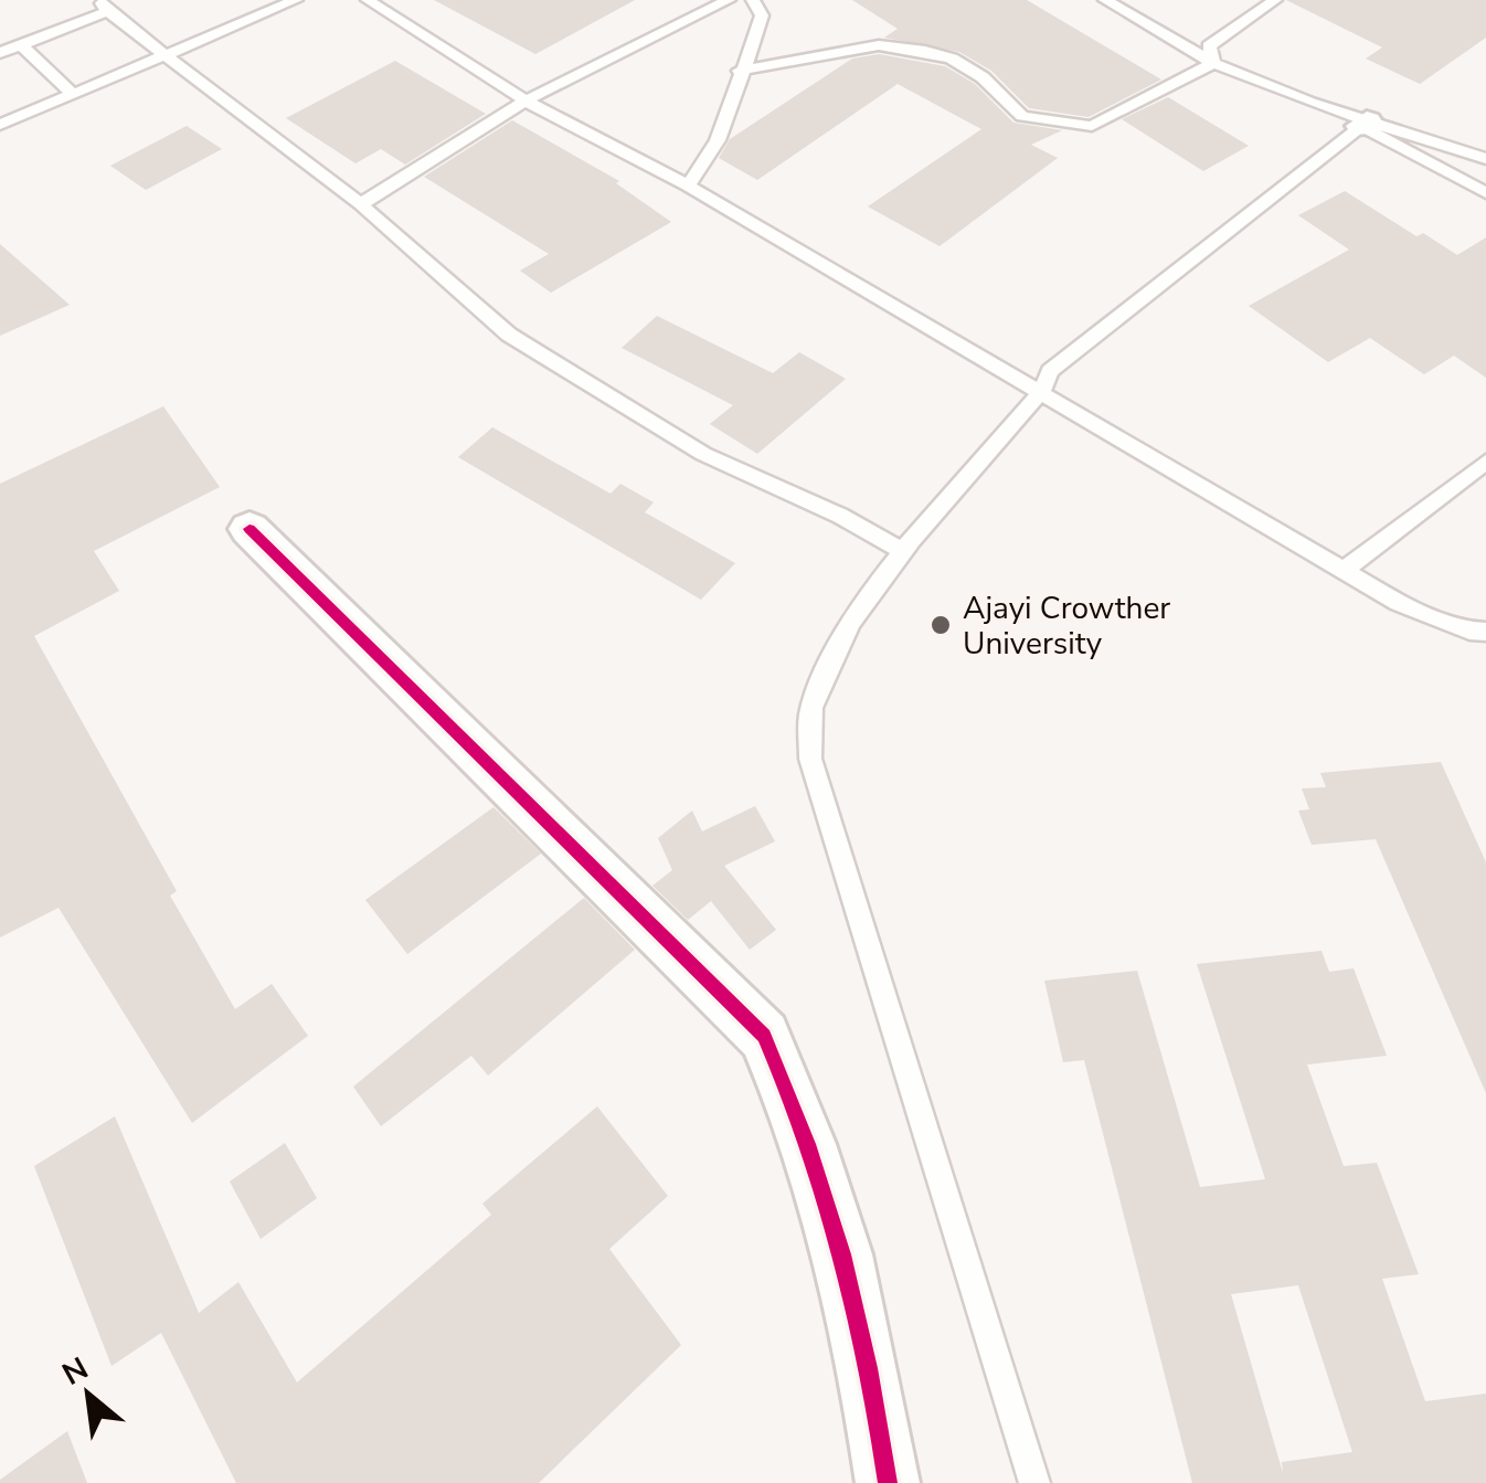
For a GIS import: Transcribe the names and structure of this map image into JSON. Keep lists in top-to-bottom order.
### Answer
{
  "places": ["Ajayi Crowther University"],
  "north": "top left"
}
